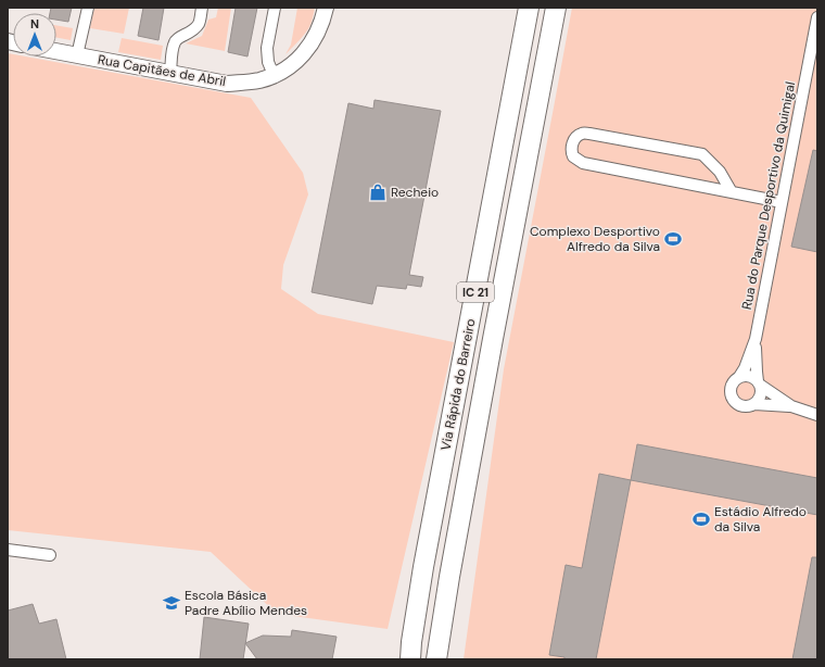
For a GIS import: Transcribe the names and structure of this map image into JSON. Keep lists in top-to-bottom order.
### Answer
{
  "streets": {
    "highway": ["IC 21", "Via Rápida do Barreiro"],
    "street": ["Rua Capitães de Abril", "Rua do Parque Desportivo da Quimigal"]
  },
  "places": {
    "shop": ["Recheio"],
    "sports": ["Complexo Desportivo Alfredo da Silva", "Estádio Alfredo da Silva"],
    "school or university": ["Escola Básica Padre Abílio Mendes"]
  },
  "north": "top"
}
